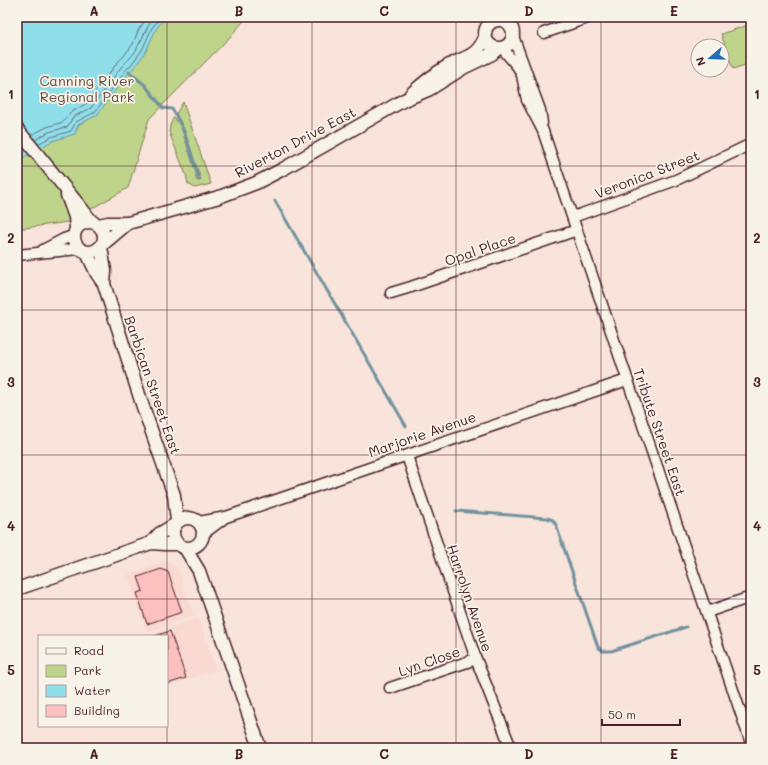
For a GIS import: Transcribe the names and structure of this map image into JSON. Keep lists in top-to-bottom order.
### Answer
{
  "streets": {
    "street": [
      "Riverton Drive East",
      "Veronica Street",
      "Opal Place",
      "Barbican Street East",
      "Tribute Street East",
      "Marjorie Avenue",
      "Harrolyn Avenue",
      "Lyn Close"
    ]
  },
  "crossings": [
    ["Riverton Drive East", "Barbican Street East"],
    ["Riverton Drive East", "Tribute Street East"],
    ["Veronica Street", "Tribute Street East"],
    ["Opal Place", "Tribute Street East"],
    ["Barbican Street East", "Marjorie Avenue"],
    ["Tribute Street East", "Marjorie Avenue"],
    ["Marjorie Avenue", "Harrolyn Avenue"],
    ["Harrolyn Avenue", "Lyn Close"]
  ],
  "parks": ["Canning River Regional Park"],
  "legend": [
    "Road",
    "Park",
    "Water",
    "Building"
  ],
  "scale_bar": "50 m",
  "north": "left",
  "grid": {
    "columns": [
      "A",
      "B",
      "C",
      "D",
      "E"
    ],
    "rows": [
      "1",
      "2",
      "3",
      "4",
      "5"
    ]
  }
}
